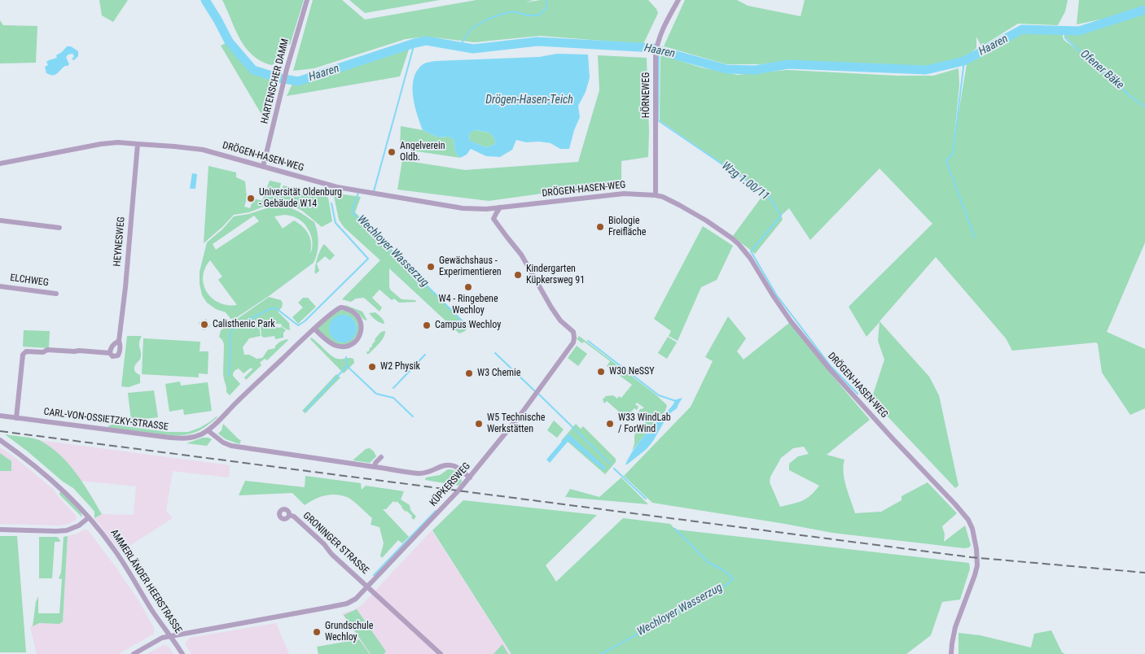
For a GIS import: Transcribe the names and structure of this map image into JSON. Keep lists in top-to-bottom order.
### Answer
{
  "streets": {
    "street": [
      "HARTENSCHER DAMM",
      "HÖRNEWEG",
      "DRÖGEN-HASEN-WEG",
      "HEYNESWEG",
      "ELCHWEG",
      "CARL-VON-OSSIETZKY-STRASSE",
      "KÜPKERSWEG",
      "GRONINGER STRASSE",
      "AMMERLÄNDER HEERSTRASSE"
    ]
  },
  "crossings": [
    ["HARTENSCHER DAMM", "DRÖGEN-HASEN-WEG"],
    ["HÖRNEWEG", "DRÖGEN-HASEN-WEG"],
    ["DRÖGEN-HASEN-WEG", "HEYNESWEG"],
    ["DRÖGEN-HASEN-WEG", "KÜPKERSWEG"],
    ["KÜPKERSWEG", "GRONINGER STRASSE"],
    ["KÜPKERSWEG", "AMMERLÄNDER HEERSTRASSE"]
  ],
  "water": [
    "Haaren",
    "Ofener Bäke",
    "Drögen-Hasen-Teich",
    "Wzg 1.00/11",
    "Wechloyer Wasserzug"
  ],
  "places": [
    "Angelverein Oldb.",
    "Universität Oldenburg - Gebäude W14",
    "Biologie Freifläche",
    "Gewächshaus - Experimentieren",
    "Kindergarten Küpkersweg 91",
    "W4 - Ringebene Wechloy",
    "Calisthenic Park",
    "Campus Wechloy",
    "W2 Physik",
    "W30 NeSSY",
    "W3 Chemie",
    "W5 Technische Werkstätten",
    "W33 WindLab / ForWind",
    "Grundschule Wechloy"
  ]
}
